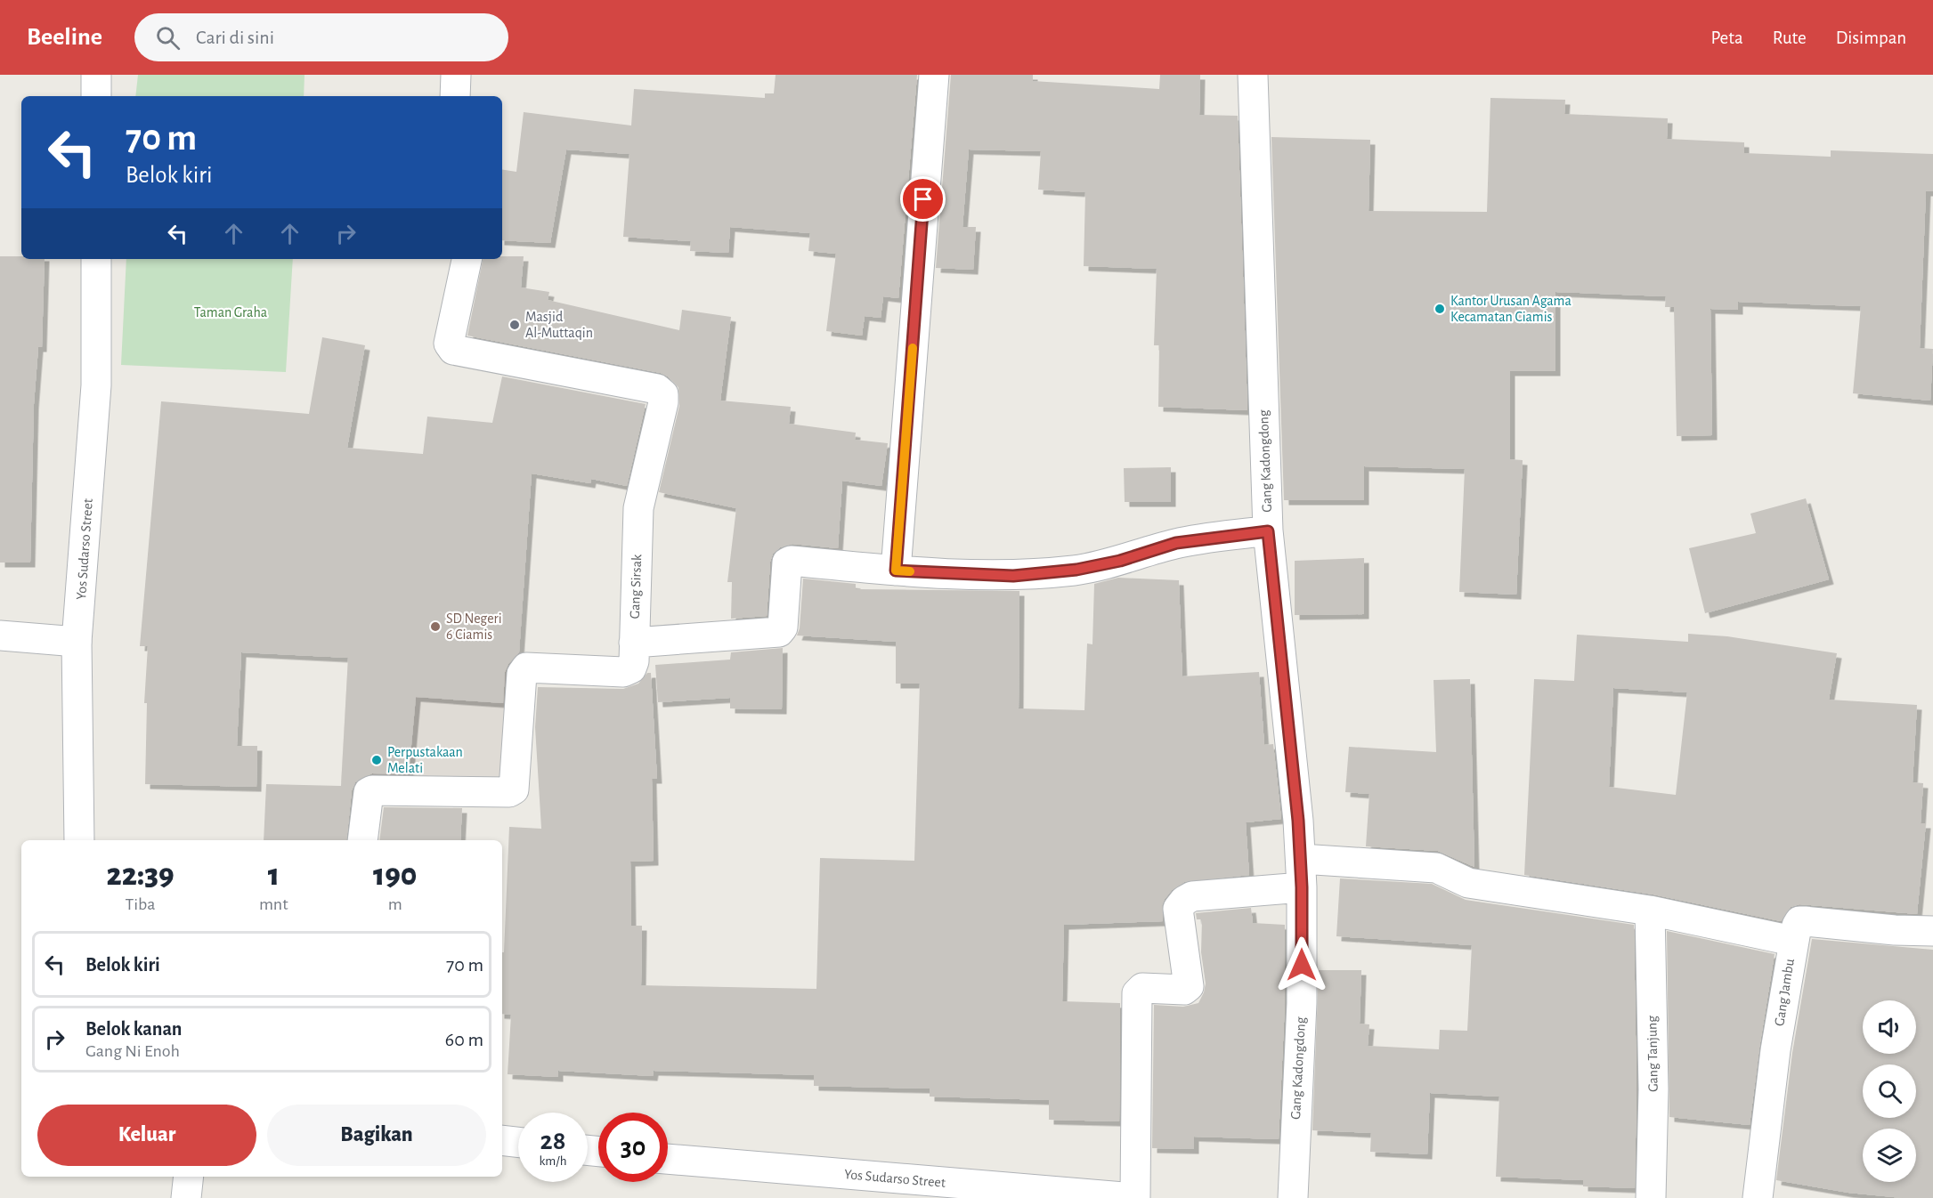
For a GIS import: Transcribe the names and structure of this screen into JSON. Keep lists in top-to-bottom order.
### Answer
{
  "streets": {
    "street": [
      "Gang Kadongdong",
      "Yos Sudarso Street",
      "Gang Sirsak",
      "Gang Jambu",
      "Gang Tanjung"
    ]
  },
  "parks": ["Taman Graha"],
  "places": [
    "Kantor Urusan Agama Kecamatan Ciamis",
    "Masjid Al-Muttaqin",
    "SD Negeri 6 Ciamis",
    "Perpustakaan Melati"
  ],
  "page": {
    "header": "Beeline",
    "search": "Cari di sini",
    "nav": ["Peta", "Rute", "Disimpan"],
    "turn": ["70 m", "Belok kiri"],
    "eta": [
      "22:39",
      "Tiba",
      "1",
      "mnt",
      "190",
      "m"
    ],
    "list": [
      {
        "name": "Belok kiri",
        "value": "70 m"
      },
      {
        "name": "Belok kanan",
        "note": "Gang Ni Enoh",
        "value": "60 m"
      }
    ],
    "buttons": ["Keluar", "Bagikan"],
    "speed": "28 km/h",
    "limit": "30"
  }
}
